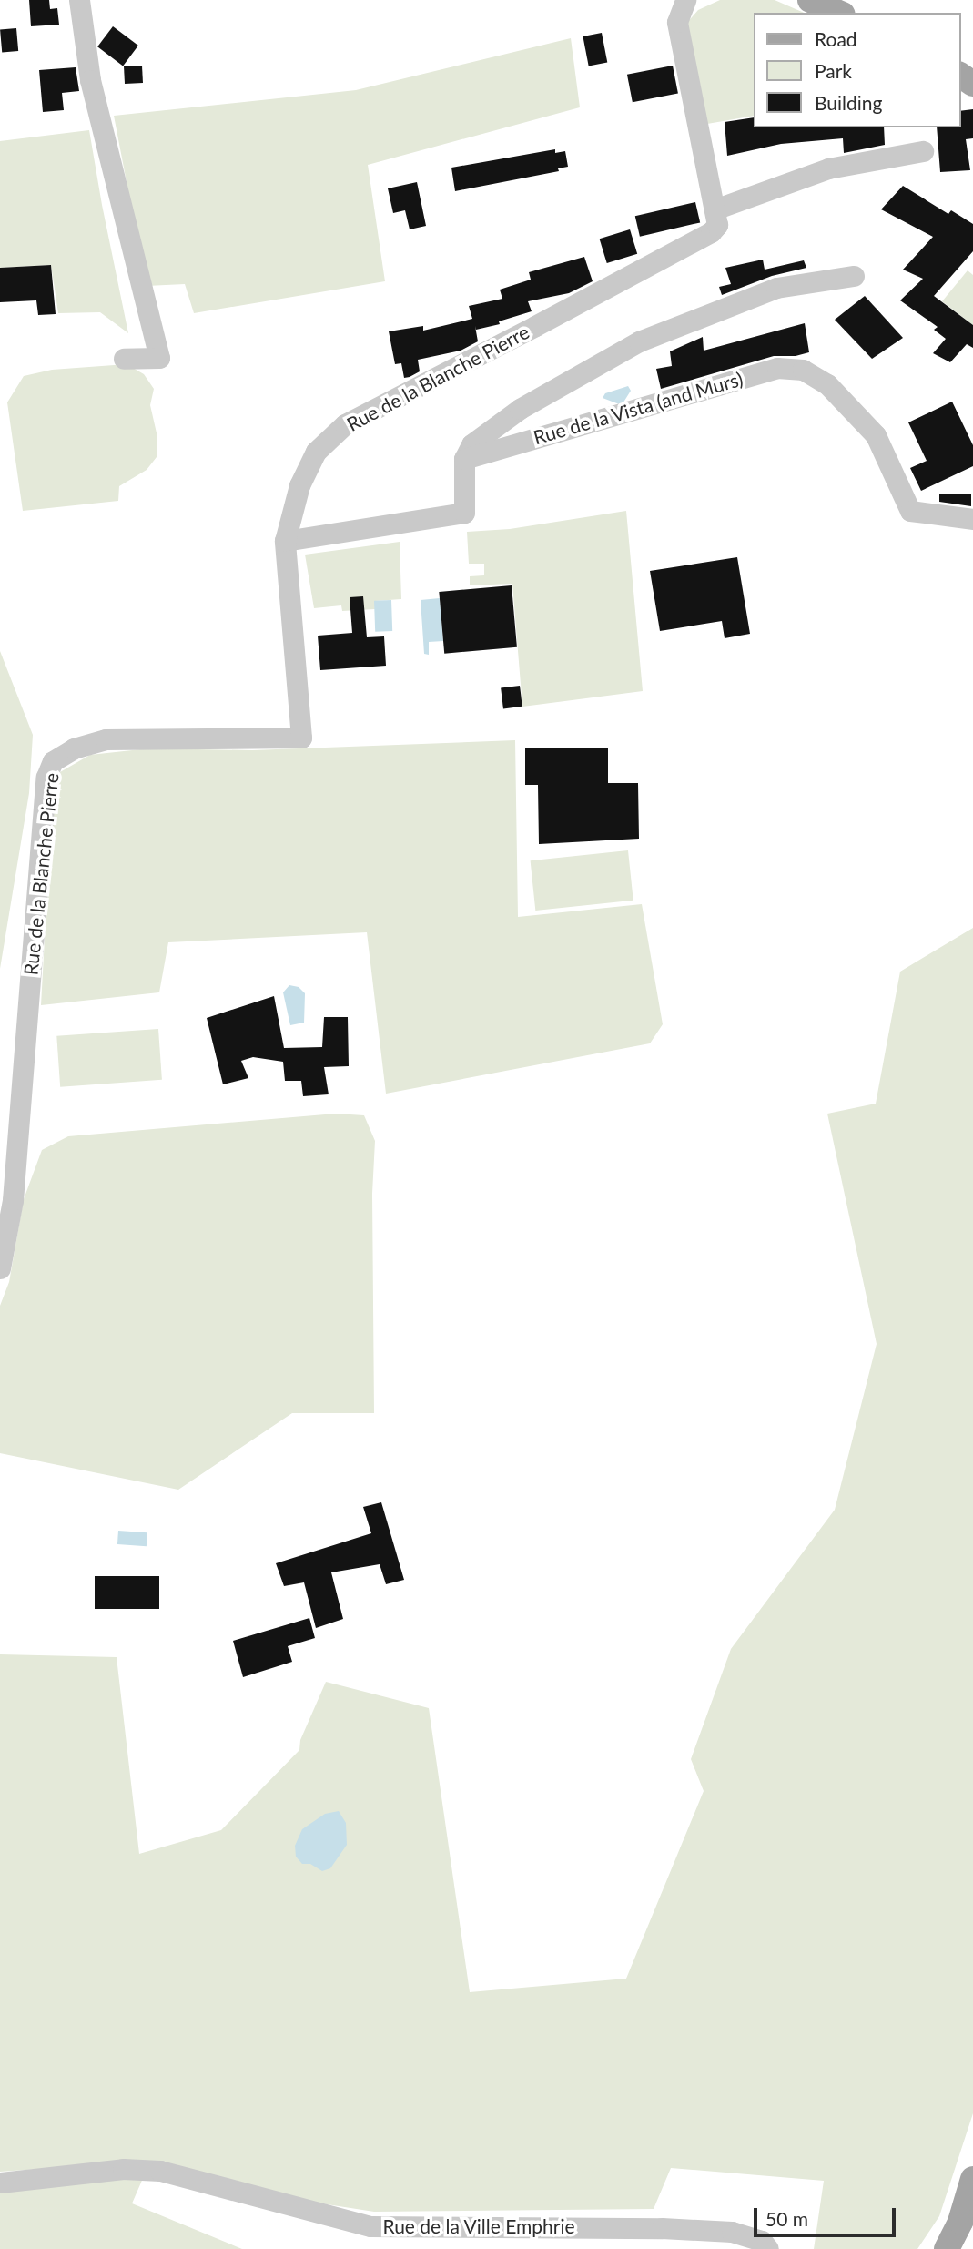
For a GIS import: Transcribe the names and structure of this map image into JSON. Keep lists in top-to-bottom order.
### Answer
{
  "streets": {
    "street": ["Rue de la Blanche Pierre", "Rue de la Vista (and Murs)", "Rue de la Ville Emphrie"]
  },
  "legend": ["Road", "Park", "Building"],
  "scale_bar": "50 m"
}
